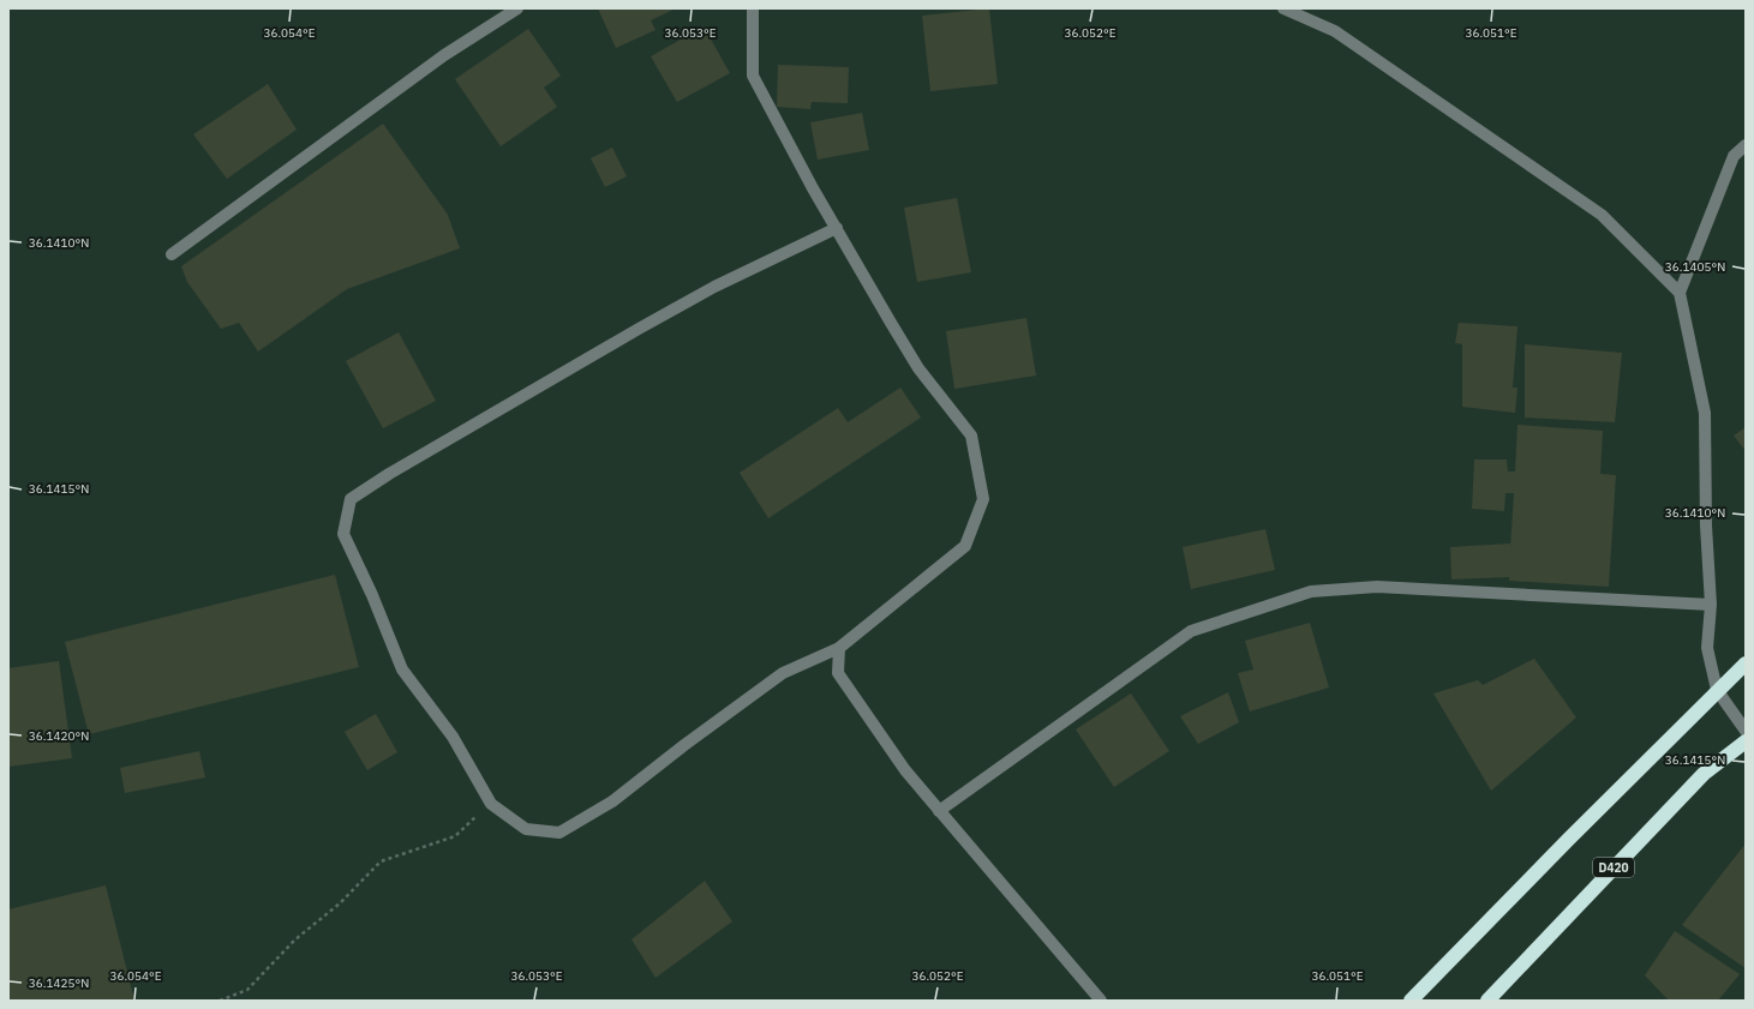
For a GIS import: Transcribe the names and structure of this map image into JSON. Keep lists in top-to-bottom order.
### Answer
{
  "streets": {
    "highway": ["D420"]
  },
  "coordinates": [
    "36.054°E",
    "36.053°E",
    "36.052°E",
    "36.051°E",
    "36.1410°N",
    "36.1405°N",
    "36.1415°N",
    "36.1420°N",
    "36.1425°N"
  ]
}
